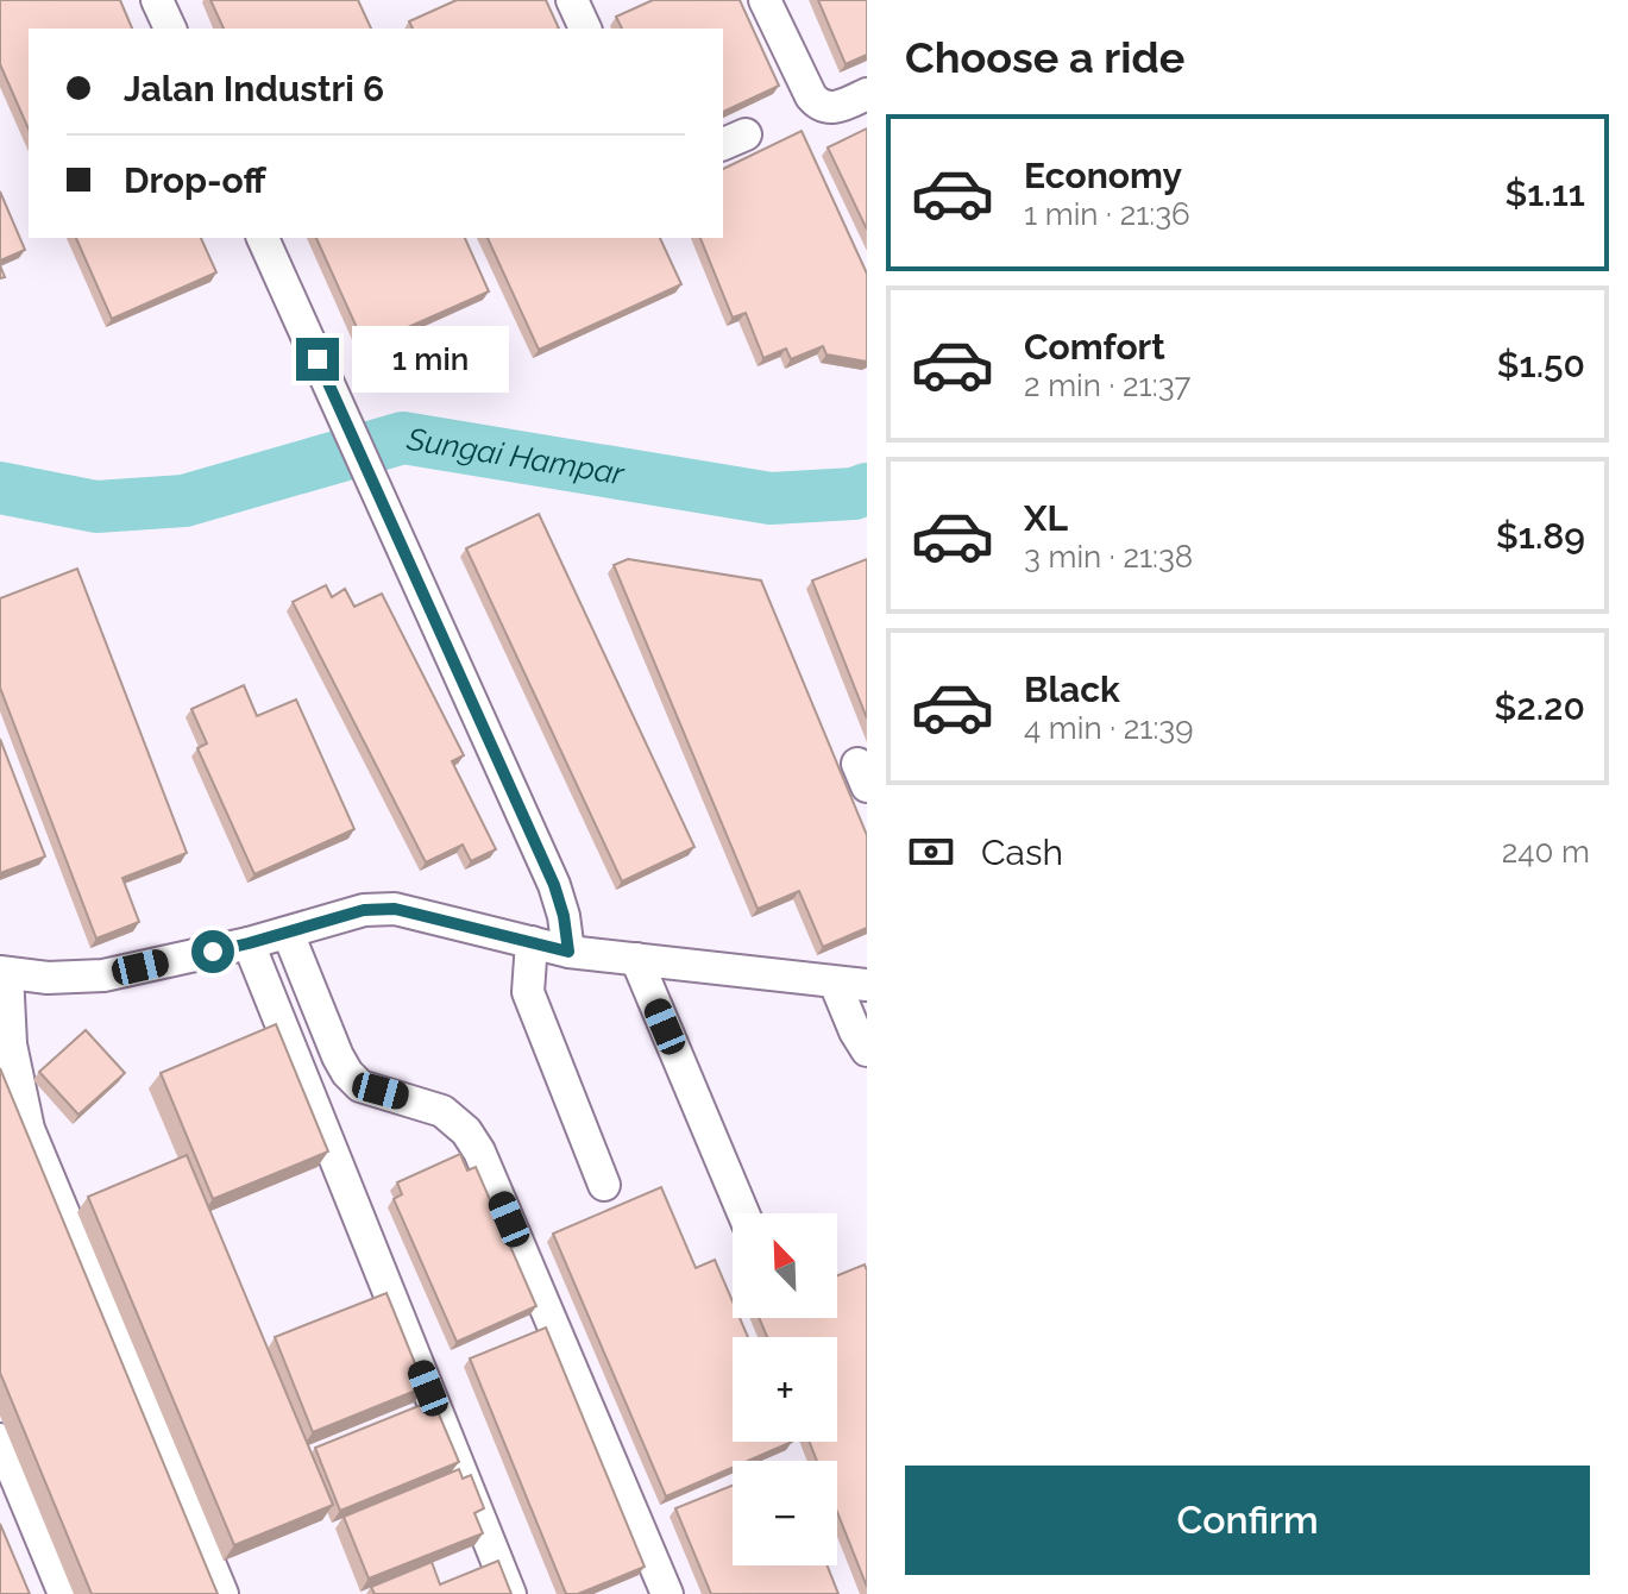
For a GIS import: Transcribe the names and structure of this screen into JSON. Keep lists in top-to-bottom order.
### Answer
{
  "water": ["Sungai Hampar"],
  "north": "top left",
  "page": {
    "heading": "Choose a ride",
    "banner": ["Jalan Industri 6", "Drop-off"],
    "list": [
      {
        "name": "Economy",
        "note": "1 min · 21:36",
        "value": "$1.11"
      },
      {
        "name": "Comfort",
        "note": "2 min · 21:37",
        "value": "$1.50"
      },
      {
        "name": "XL",
        "note": "3 min · 21:38",
        "value": "$1.89"
      },
      {
        "name": "Black",
        "note": "4 min · 21:39",
        "value": "$2.20"
      }
    ],
    "bubble": "1 min",
    "pay": ["Cash", "240 m"],
    "map_buttons": ["+", "−"],
    "buttons": "Confirm"
  }
}
